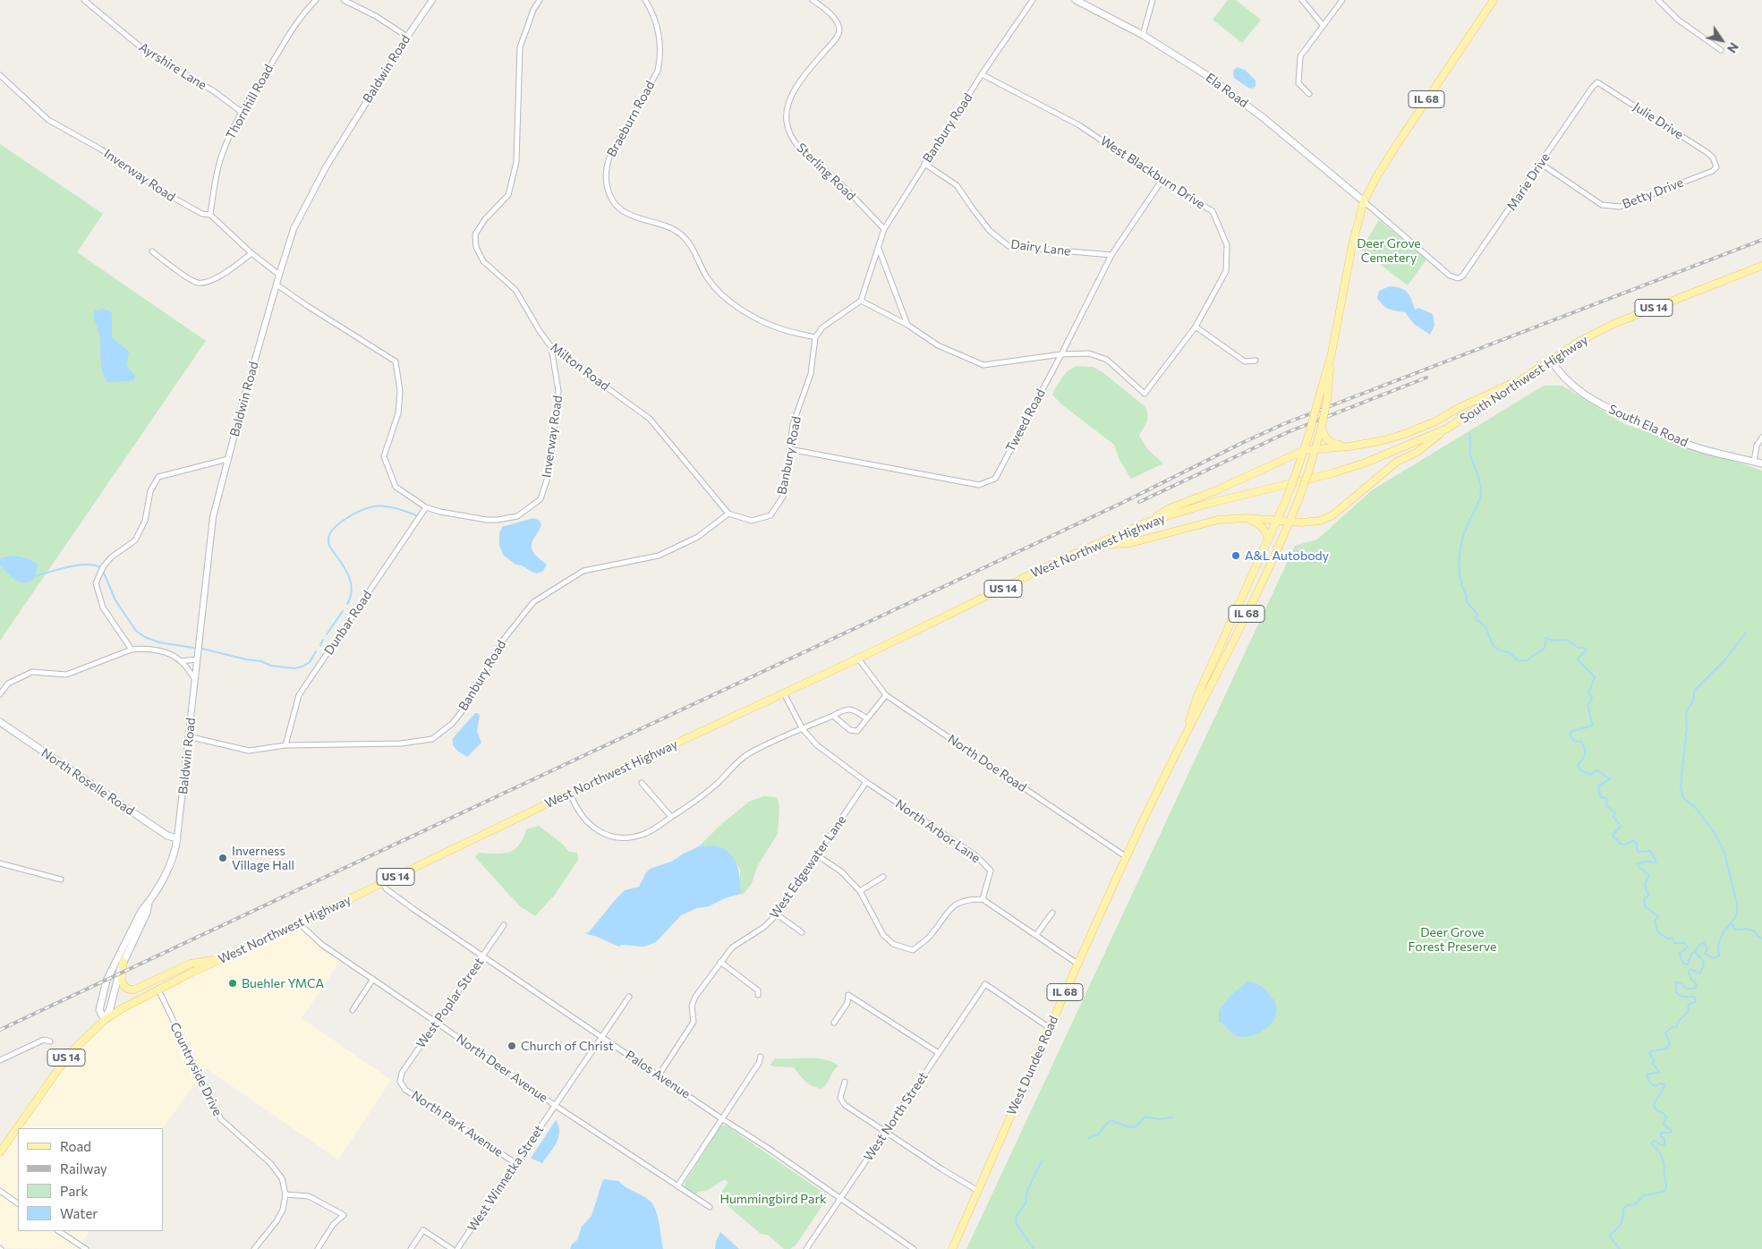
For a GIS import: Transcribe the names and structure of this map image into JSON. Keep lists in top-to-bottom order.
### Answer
{
  "streets": {
    "main road": [
      "Ela Road",
      "IL 68",
      "US 14",
      "South Northwest Highway",
      "South Ela Road",
      "West Northwest Highway",
      "North Roselle Road",
      "West Dundee Road"
    ],
    "street": [
      "Ayrshire Lane",
      "Baldwin Road",
      "Thornhill Road",
      "Braeburn Road",
      "Julie Drive",
      "Banbury Road",
      "Sterling Road",
      "West Blackburn Drive",
      "Inverway Road",
      "Marie Drive",
      "Betty Drive",
      "Dairy Lane",
      "Milton Road",
      "Tweed Road",
      "Dunbar Road",
      "North Doe Road",
      "North Arbor Lane",
      "West Edgewater Lane",
      "West Poplar Street",
      "North Deer Avenue",
      "Countryside Drive",
      "Palos Avenue",
      "West North Street",
      "North Park Avenue",
      "West Winnetka Street"
    ]
  },
  "crossings": [
    ["Ayrshire Lane", "Thornhill Road"],
    ["Baldwin Road", "Banbury Road"],
    ["Baldwin Road", "Inverway Road"],
    ["Baldwin Road", "North Roselle Road"],
    ["Ela Road", "IL 68"],
    ["Ela Road", "Marie Drive"],
    ["IL 68", "Marie Drive"],
    ["IL 68", "West Dundee Road"],
    ["Thornhill Road", "Inverway Road"],
    ["Braeburn Road", "Banbury Road"],
    ["Julie Drive", "Marie Drive"],
    ["Julie Drive", "Betty Drive"],
    ["Banbury Road", "Sterling Road"],
    ["Banbury Road", "West Blackburn Drive"],
    ["Banbury Road", "Dairy Lane"],
    ["Banbury Road", "Milton Road"],
    ["Banbury Road", "Tweed Road"],
    ["Banbury Road", "Dunbar Road"],
    ["West Blackburn Drive", "Tweed Road"],
    ["Inverway Road", "Milton Road"],
    ["Inverway Road", "Dunbar Road"],
    ["Marie Drive", "Betty Drive"],
    ["Dairy Lane", "Tweed Road"],
    ["South Northwest Highway", "South Ela Road"],
    ["South Northwest Highway", "West Northwest Highway"],
    ["West Northwest Highway", "North Doe Road"],
    ["West Northwest Highway", "North Arbor Lane"],
    ["West Northwest Highway", "North Deer Avenue"],
    ["West Northwest Highway", "Countryside Drive"],
    ["West Northwest Highway", "Palos Avenue"],
    ["North Doe Road", "West Dundee Road"],
    ["North Arbor Lane", "West Edgewater Lane"],
    ["West Edgewater Lane", "Palos Avenue"],
    ["West Poplar Street", "North Deer Avenue"],
    ["West Poplar Street", "Palos Avenue"],
    ["West Poplar Street", "North Park Avenue"],
    ["West Dundee Road", "West North Street"],
    ["North Deer Avenue", "West Winnetka Street"],
    ["Palos Avenue", "West North Street"],
    ["Palos Avenue", "West Winnetka Street"],
    ["North Park Avenue", "West Winnetka Street"]
  ],
  "parks": ["Deer Grove Cemetery", "Deer Grove Forest Preserve", "Hummingbird Park"],
  "places": [
    "A&L Autobody",
    "Inverness Village Hall",
    "Buehler YMCA",
    "Church of Christ"
  ],
  "legend": [
    "Road",
    "Railway",
    "Park",
    "Water"
  ],
  "north": "bottom right"
}
